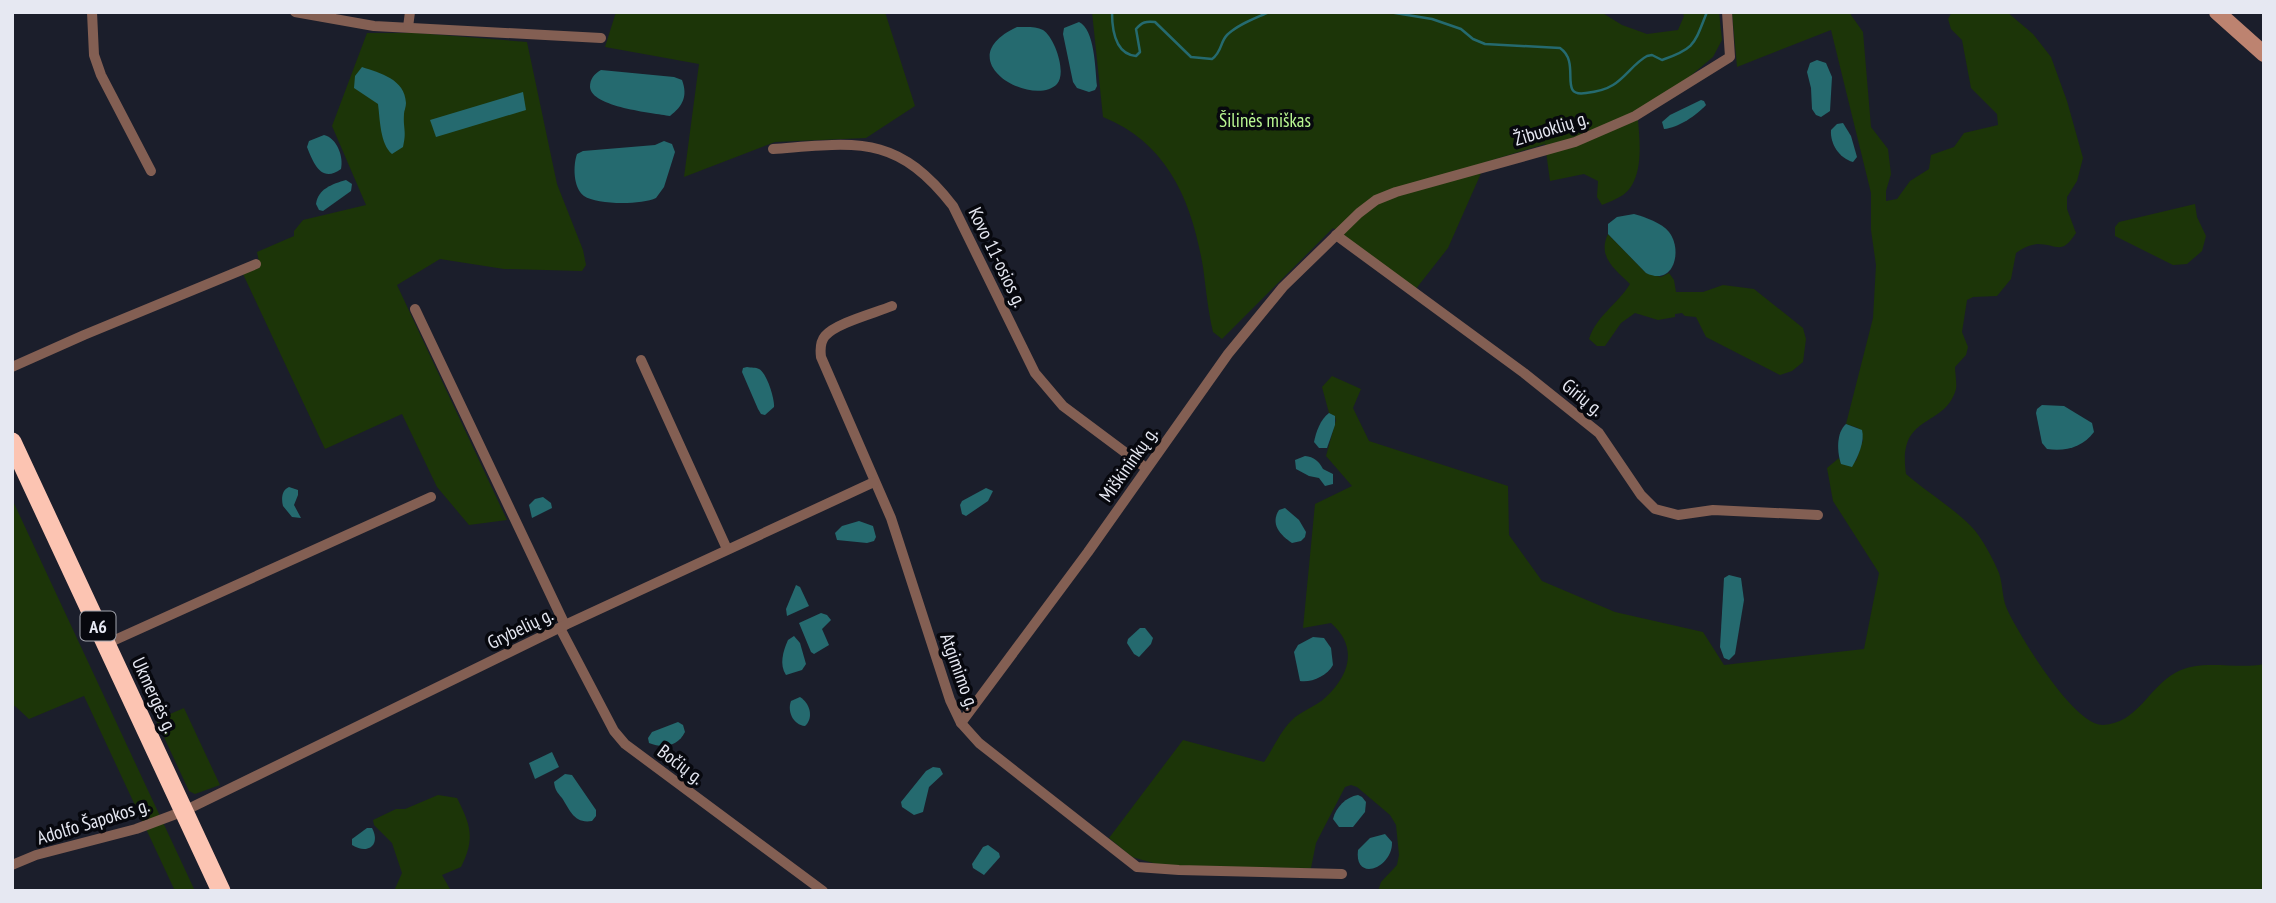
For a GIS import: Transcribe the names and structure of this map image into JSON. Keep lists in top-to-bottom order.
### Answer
{
  "streets": {
    "highway": ["A6", "Ukmergės g."],
    "street": [
      "Žibuoklių g.",
      "Kovo 11-osios g.",
      "Girių g.",
      "Miškininkų g.",
      "Grybelių g.",
      "Atgimimo g.",
      "Bočių g.",
      "Adolfo Šapokos g."
    ]
  },
  "crossings": [
    ["Žibuoklių g.", "Girių g."],
    ["Žibuoklių g.", "Miškininkų g."],
    ["Kovo 11-osios g.", "Miškininkų g."],
    ["Girių g.", "Miškininkų g."],
    ["Miškininkų g.", "Atgimimo g."],
    ["Grybelių g.", "Atgimimo g."],
    ["Grybelių g.", "Ukmergės g."],
    ["Grybelių g.", "Bočių g."],
    ["Grybelių g.", "Adolfo Šapokos g."],
    ["Ukmergės g.", "Adolfo Šapokos g."]
  ],
  "parks": ["Šilinės miškas"]
}
